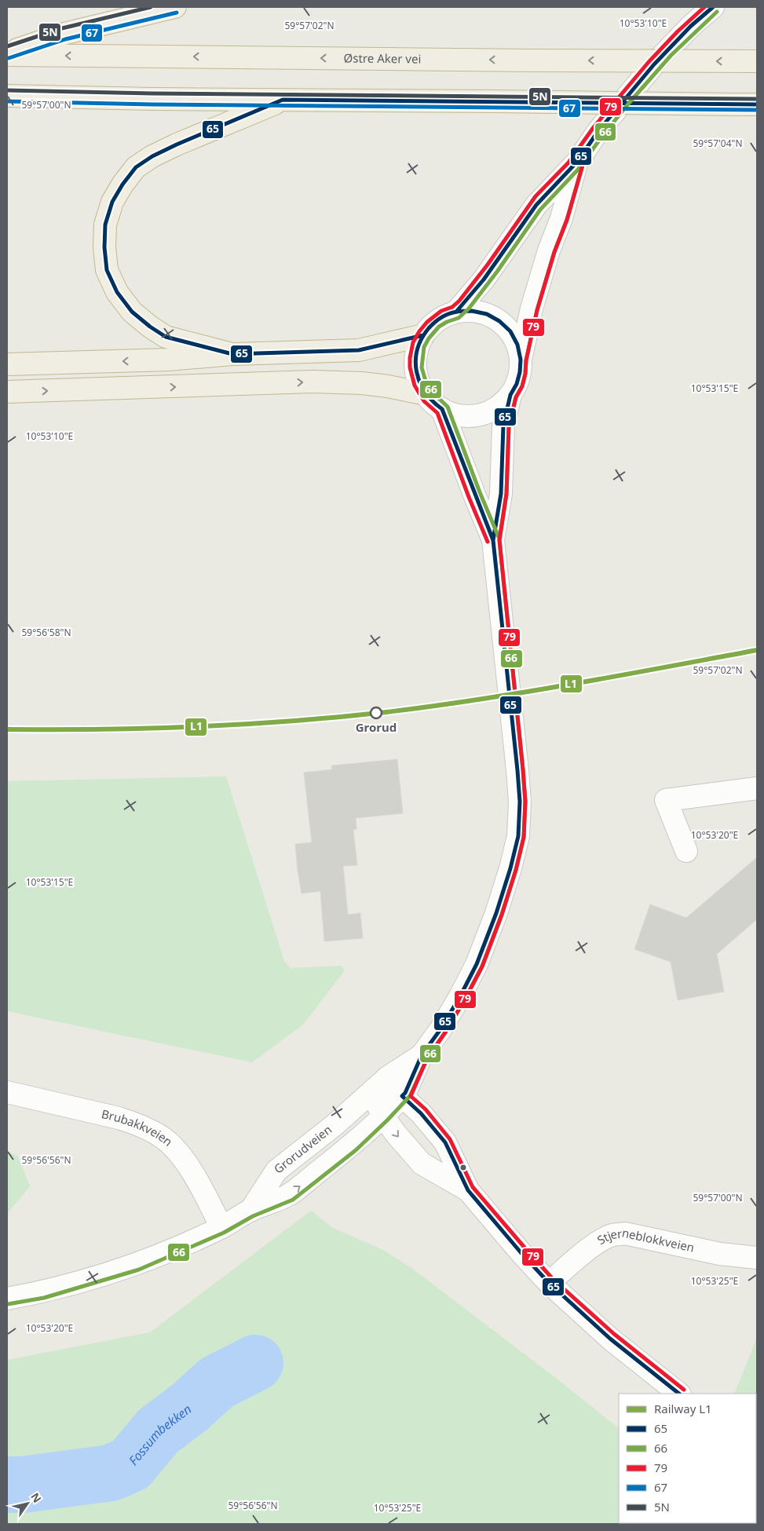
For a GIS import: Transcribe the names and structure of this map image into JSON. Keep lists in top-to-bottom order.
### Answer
{
  "streets": {
    "highway": ["Østre Aker vei"],
    "main road": ["Brubakkveien", "Grorudveien", "Stjerneblokkveien"]
  },
  "crossings": [
    ["Brubakkveien", "Grorudveien"]
  ],
  "water": ["Fossumbekken"],
  "places": ["Grorud"],
  "lines": [
    "transit line 65",
    "transit line 79",
    "transit line 5N",
    "transit line 66",
    "transit line 67",
    "rail line L1"
  ],
  "legend": [
    "Railway L1",
    "65",
    "66",
    "79",
    "67",
    "5N"
  ],
  "north": "top right",
  "coordinates": [
    "10°53'10\"E",
    "59°57'02\"N",
    "59°57'00\"N",
    "59°57'04\"N",
    "10°53'15\"E",
    "59°56'58\"N",
    "10°53'20\"E",
    "59°56'56\"N",
    "10°53'25\"E"
  ]
}
